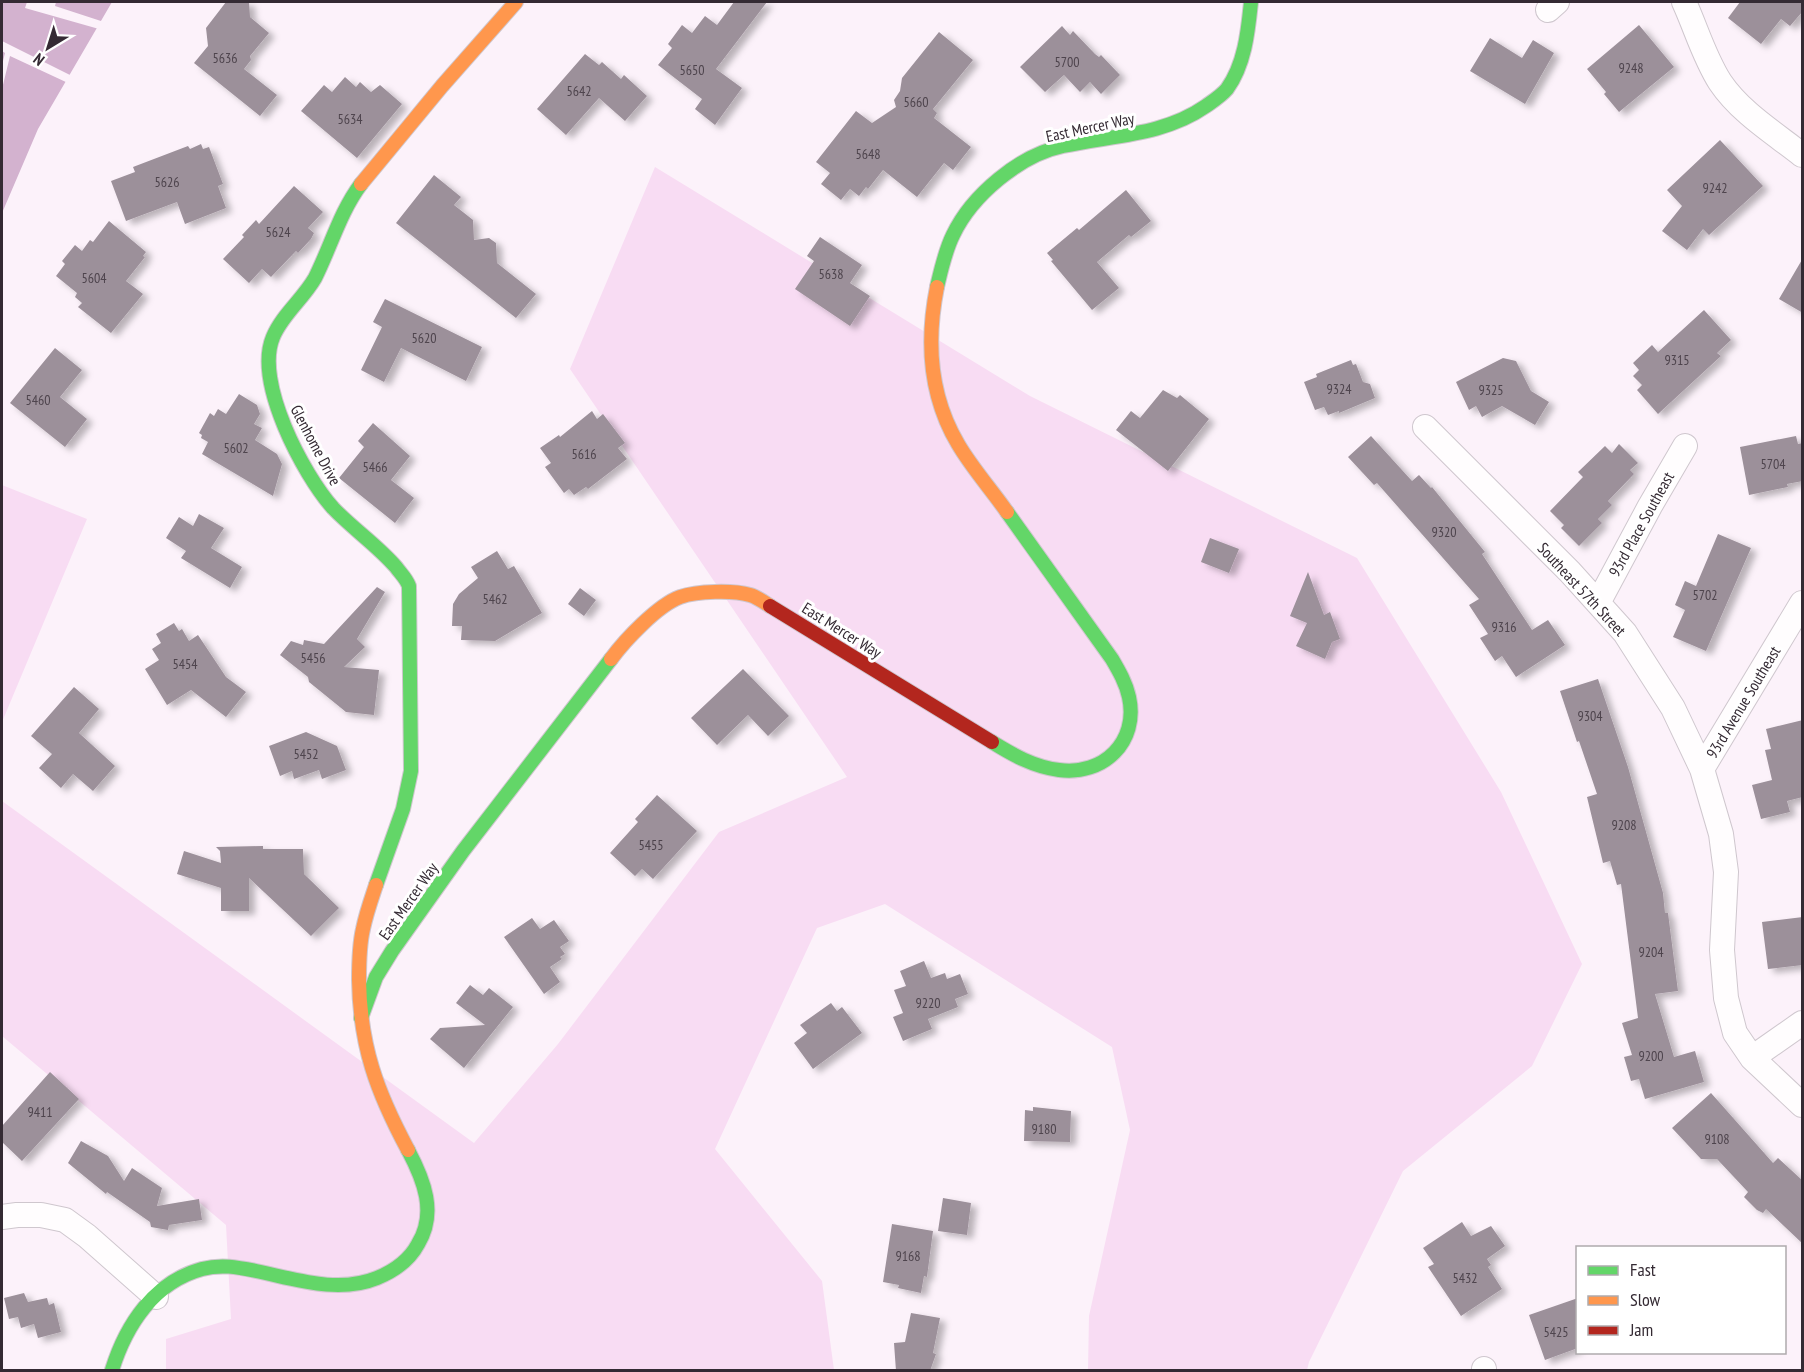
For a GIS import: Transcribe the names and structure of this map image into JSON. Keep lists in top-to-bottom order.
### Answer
{
  "streets": {
    "street": [
      "East Mercer Way",
      "Glenhome Drive",
      "93rd Place Southeast",
      "Southeast 57th Street",
      "93rd Avenue Southeast"
    ]
  },
  "crossings": [
    ["East Mercer Way", "Glenhome Drive"],
    ["93rd Place Southeast", "Southeast 57th Street"],
    ["Southeast 57th Street", "93rd Avenue Southeast"]
  ],
  "house_numbers": [
    "5636",
    "5700",
    "9248",
    "5650",
    "5642",
    "5660",
    "5634",
    "5648",
    "5626",
    "9242",
    "5624",
    "5638",
    "5604",
    "5620",
    "9315",
    "9324",
    "9325",
    "5460",
    "5602",
    "5616",
    "5704",
    "5466",
    "9320",
    "5702",
    "5462",
    "9316",
    "5456",
    "5454",
    "9304",
    "5452",
    "9208",
    "5455",
    "9204",
    "9220",
    "9200",
    "9411",
    "9180",
    "9108",
    "9168",
    "5432",
    "5425"
  ],
  "legend": ["Fast", "Slow", "Jam"],
  "north": "bottom left"
}
